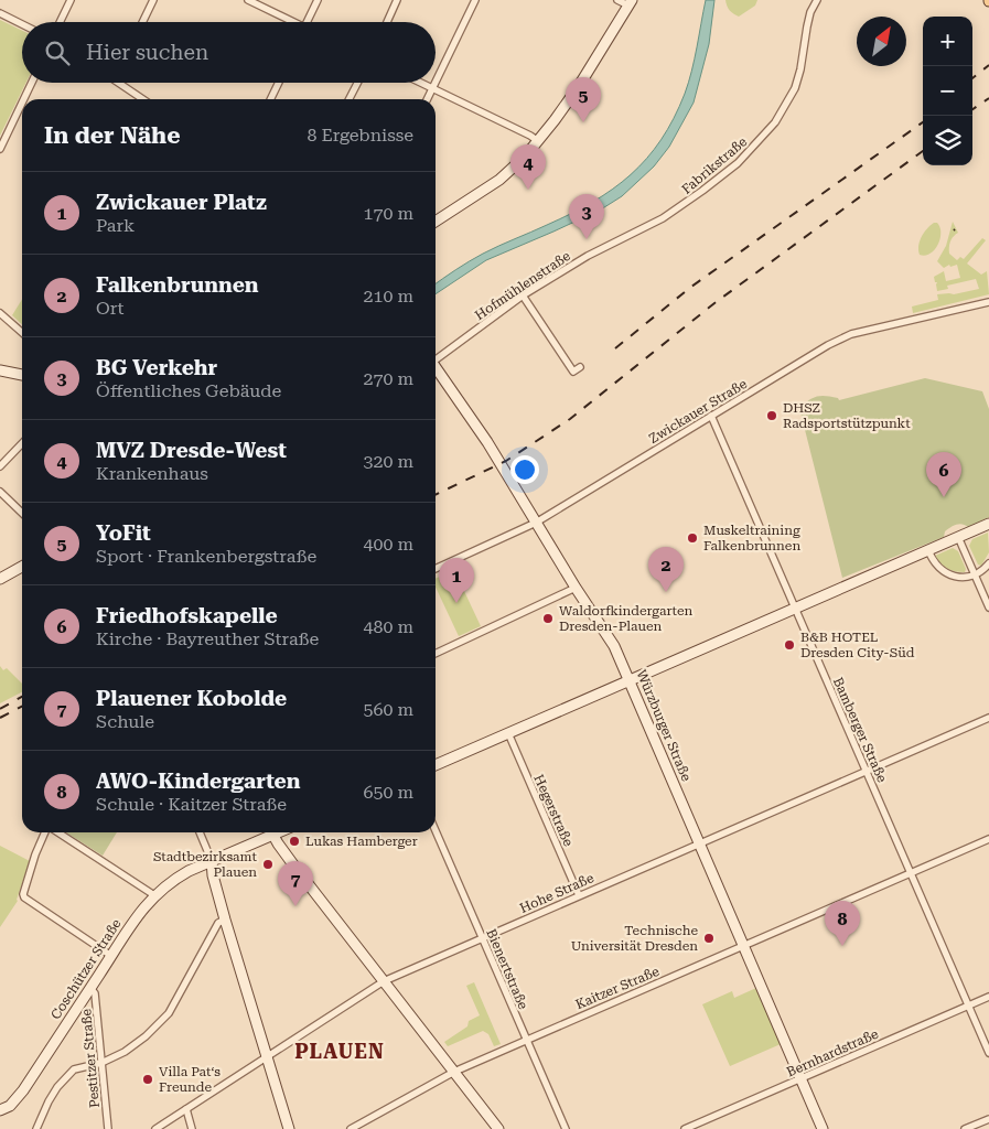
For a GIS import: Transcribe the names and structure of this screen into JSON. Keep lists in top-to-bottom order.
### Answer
{
  "streets": {
    "street": [
      "Fabrikstraße",
      "Hofmühlenstraße",
      "Zwickauer Straße",
      "Würzburger Straße",
      "Bamberger Straße",
      "Hegerstraße",
      "Hohe Straße",
      "Coschützer Straße",
      "Bienertstraße",
      "Kaitzer Straße",
      "Bernhardstraße",
      "Pestitzer Straße"
    ]
  },
  "crossings": [
    ["Fabrikstraße", "Hofmühlenstraße"],
    ["Zwickauer Straße", "Würzburger Straße"],
    ["Zwickauer Straße", "Bamberger Straße"],
    ["Würzburger Straße", "Hohe Straße"],
    ["Würzburger Straße", "Kaitzer Straße"],
    ["Würzburger Straße", "Bernhardstraße"],
    ["Bamberger Straße", "Hohe Straße"],
    ["Bamberger Straße", "Kaitzer Straße"],
    ["Bamberger Straße", "Bernhardstraße"],
    ["Hegerstraße", "Hohe Straße"],
    ["Hohe Straße", "Bienertstraße"],
    ["Coschützer Straße", "Pestitzer Straße"],
    ["Bienertstraße", "Kaitzer Straße"]
  ],
  "districts": ["PLAUEN"],
  "places": [
    "DHSZ Radsportstützpunkt",
    "Muskeltraining Falkenbrunnen",
    "Waldorfkindergarten Dresden-Plauen",
    "B&B HOTEL Dresden City-Süd",
    "Lukas Hamberger",
    "Stadtbezirksamt Plauen",
    "Technische Universität Dresden",
    "Villa Pat‘s Freunde"
  ],
  "north": "top right",
  "page": {
    "map_buttons": ["+", "−"],
    "search": "Hier suchen",
    "pins": [
      "5",
      "4",
      "3",
      "6",
      "2",
      "1",
      "7",
      "8"
    ],
    "heading": ["In der Nähe", "8 Ergebnisse"],
    "list": [
      {
        "mark": "1",
        "name": "Zwickauer Platz",
        "note": "Park",
        "value": "170 m"
      },
      {
        "mark": "2",
        "name": "Falkenbrunnen",
        "note": "Ort",
        "value": "210 m"
      },
      {
        "mark": "3",
        "name": "BG Verkehr",
        "note": "Öffentliches Gebäude",
        "value": "270 m"
      },
      {
        "mark": "4",
        "name": "MVZ Dresde-West",
        "note": "Krankenhaus",
        "value": "320 m"
      },
      {
        "mark": "5",
        "name": "YoFit",
        "note": "Sport · Frankenbergstraße",
        "value": "400 m"
      },
      {
        "mark": "6",
        "name": "Friedhofskapelle",
        "note": "Kirche · Bayreuther Straße",
        "value": "480 m"
      },
      {
        "mark": "7",
        "name": "Plauener Kobolde",
        "note": "Schule",
        "value": "560 m"
      },
      {
        "mark": "8",
        "name": "AWO-Kindergarten",
        "note": "Schule · Kaitzer Straße",
        "value": "650 m"
      }
    ]
  }
}
